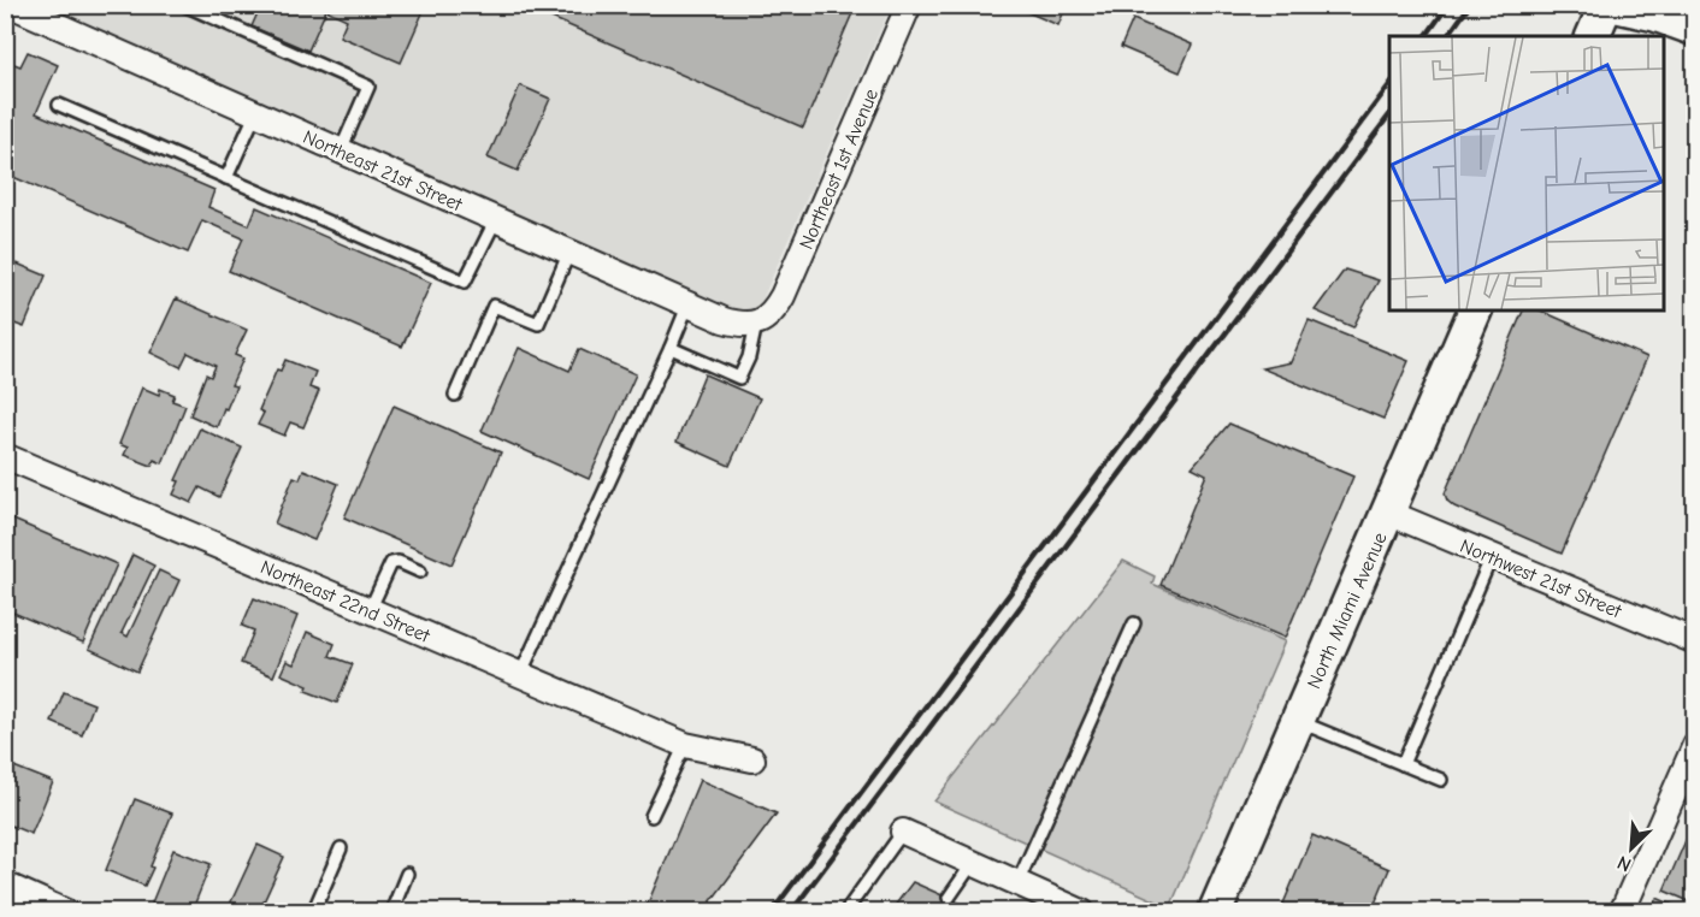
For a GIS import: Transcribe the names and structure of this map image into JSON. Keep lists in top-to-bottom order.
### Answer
{
  "streets": {
    "main road": ["North Miami Avenue"],
    "street": [
      "Northeast 1st Avenue",
      "Northeast 21st Street",
      "Northwest 21st Street",
      "Northeast 22nd Street"
    ]
  },
  "crossings": [
    ["Northeast 1st Avenue", "Northeast 21st Street"],
    ["Northwest 21st Street", "North Miami Avenue"]
  ],
  "north": "bottom left"
}
